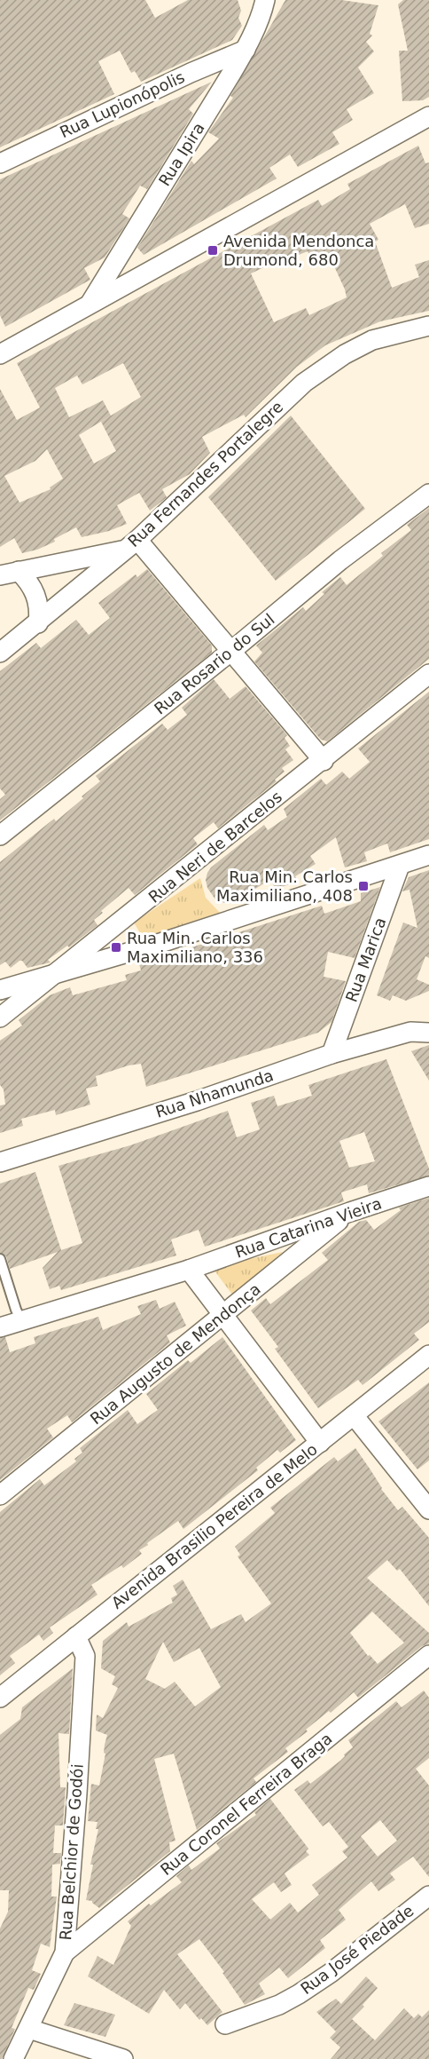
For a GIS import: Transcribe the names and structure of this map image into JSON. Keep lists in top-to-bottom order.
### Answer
{
  "streets": {
    "street": [
      "Rua Lupionópolis",
      "Rua Ipira",
      "Rua Fernandes Portalegre",
      "Rua Rosario do Sul",
      "Rua Neri de Barcelos",
      "Rua Marica",
      "Rua Nhamunda",
      "Rua Catarina Vieira",
      "Rua Augusto de Mendonça",
      "Avenida Brasilio Pereira de Melo",
      "Rua Coronel Ferreira Braga",
      "Rua Belchior de Godói",
      "Rua José Piedade"
    ]
  },
  "crossings": [
    ["Rua Lupionópolis", "Rua Ipira"],
    ["Rua Marica", "Rua Nhamunda"],
    ["Rua Catarina Vieira", "Rua Augusto de Mendonça"],
    ["Avenida Brasilio Pereira de Melo", "Rua Belchior de Godói"],
    ["Rua Coronel Ferreira Braga", "Rua Belchior de Godói"]
  ],
  "places": {
    "transit": ["Avenida Mendonca Drumond, 680", "Rua Min. Carlos Maximiliano, 408", "Rua Min. Carlos Maximiliano, 336"]
  }
}
